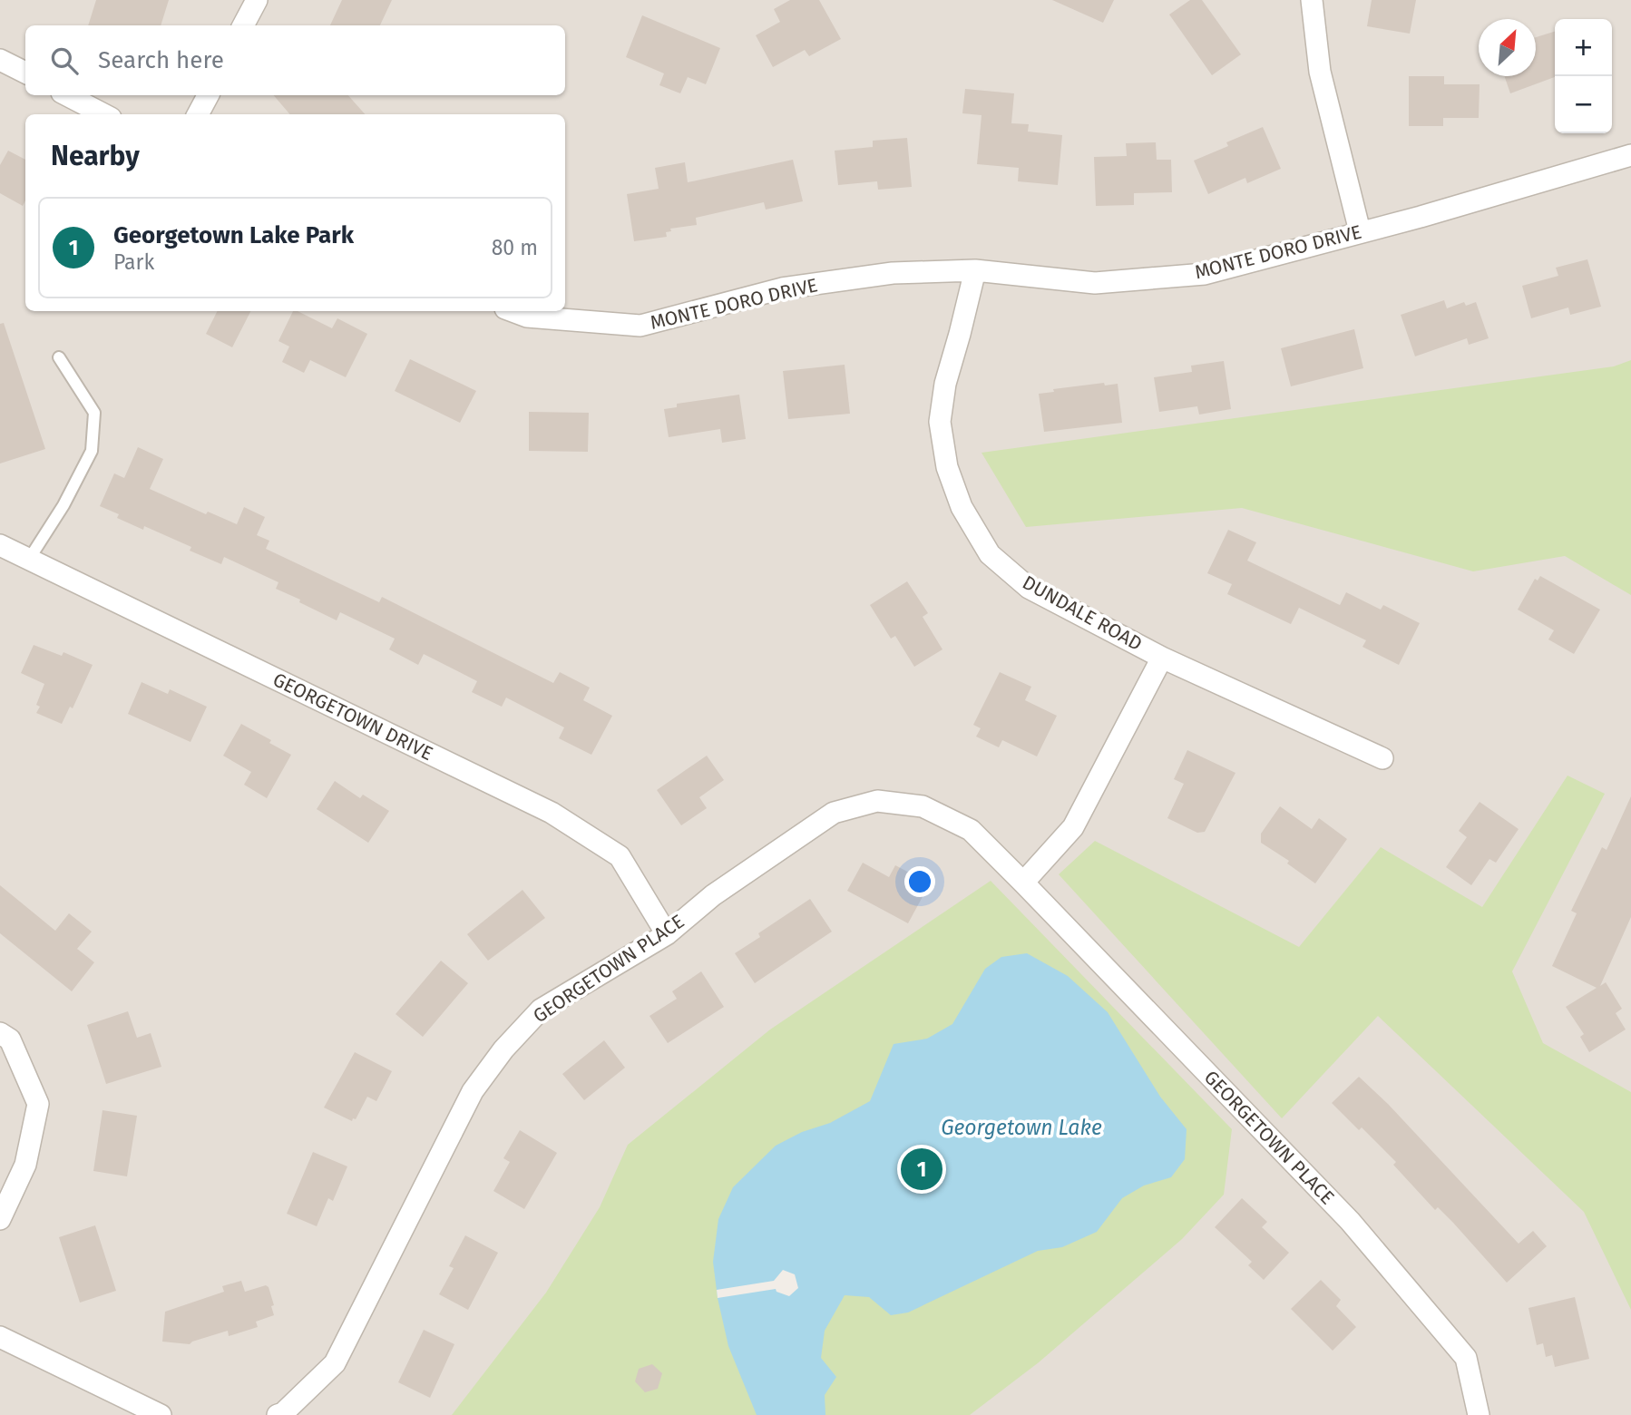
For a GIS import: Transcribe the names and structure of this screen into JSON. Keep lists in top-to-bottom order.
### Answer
{
  "streets": {
    "street": [
      "MONTE DORO DRIVE",
      "DUNDALE ROAD",
      "GEORGETOWN DRIVE",
      "GEORGETOWN PLACE"
    ]
  },
  "crossings": [
    ["MONTE DORO DRIVE", "DUNDALE ROAD"],
    ["GEORGETOWN DRIVE", "GEORGETOWN PLACE"]
  ],
  "water": ["Georgetown Lake"],
  "north": "top right",
  "page": {
    "map_buttons": ["+", "−"],
    "search": "Search here",
    "heading": "Nearby",
    "list": [
      {
        "mark": "1",
        "name": "Georgetown Lake Park",
        "note": "Park",
        "value": "80 m"
      }
    ],
    "pins": "1"
  }
}
